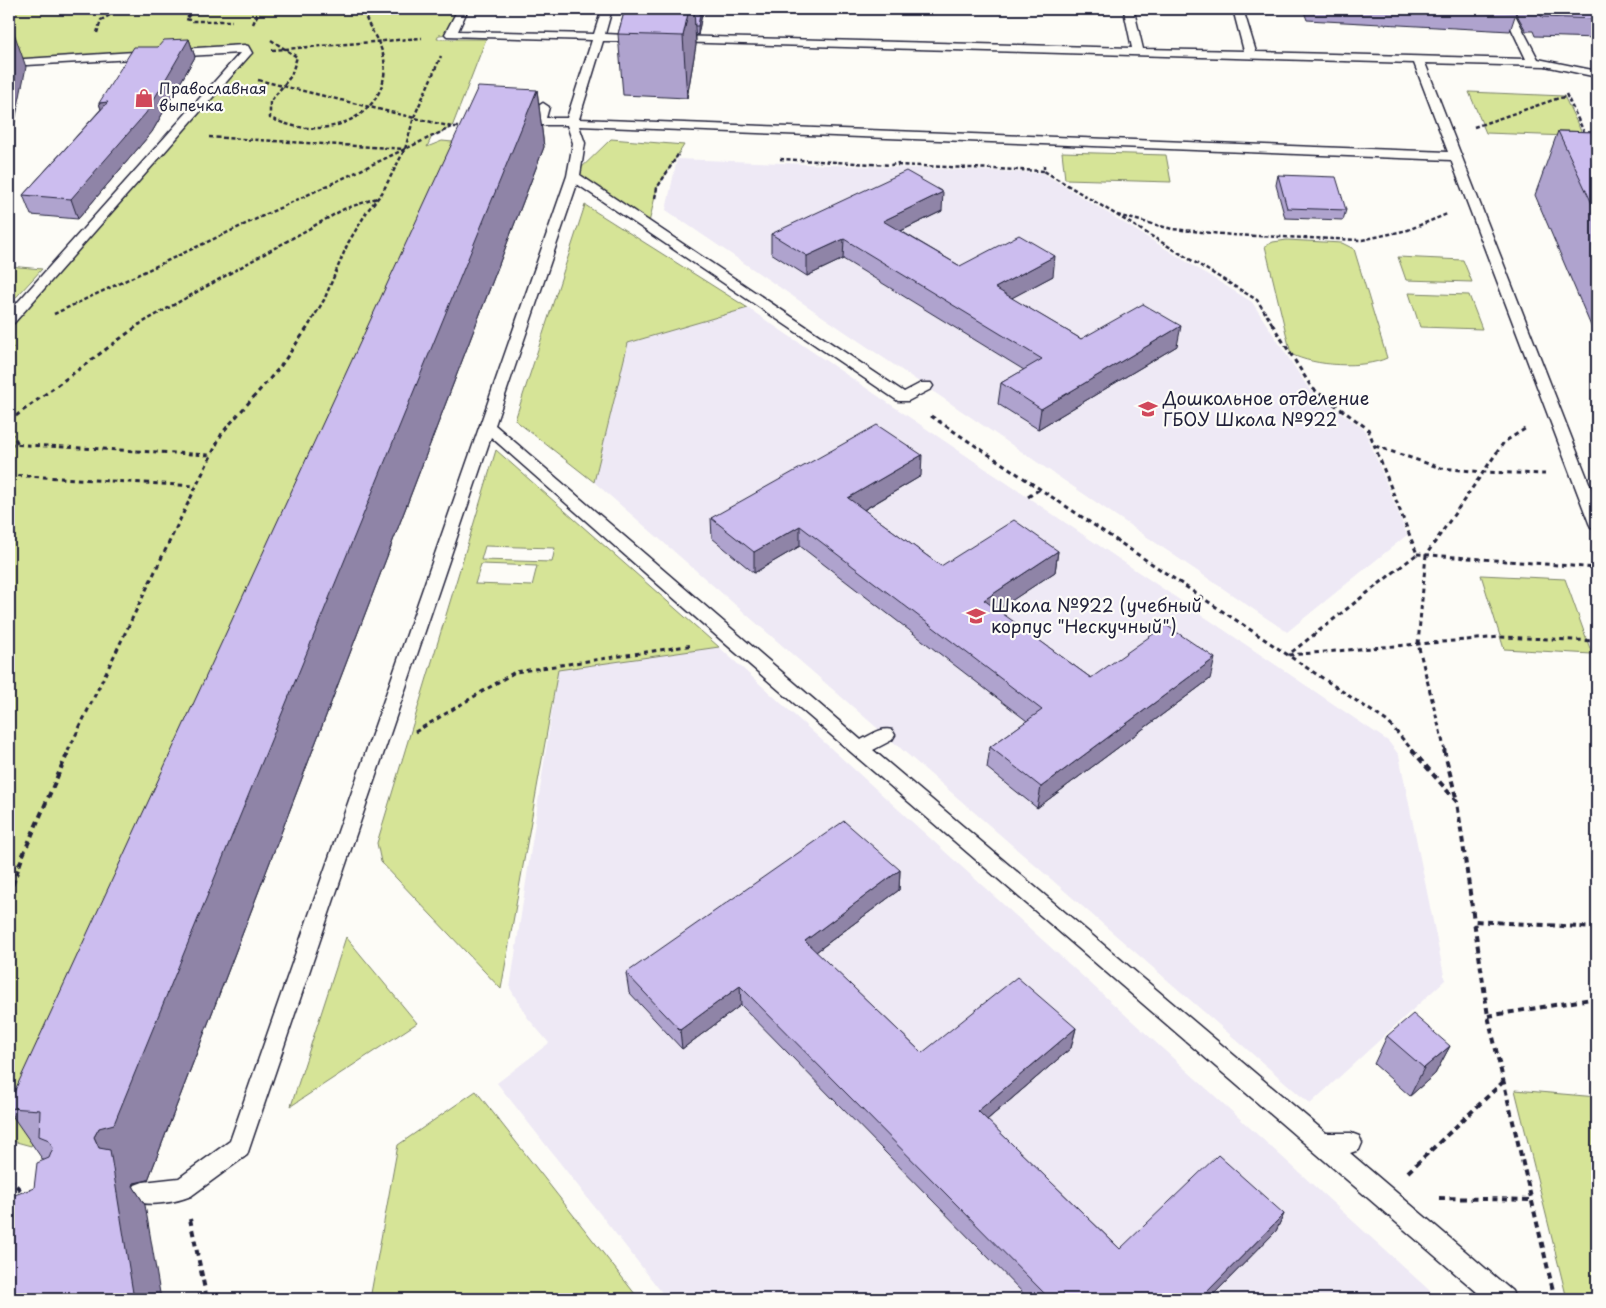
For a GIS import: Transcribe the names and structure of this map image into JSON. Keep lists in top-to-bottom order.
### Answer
{
  "places": {
    "shop": ["Православная выпечка"],
    "school or university": ["Дошкольное отделение ГБОУ Школа №922", "Школа №922 (учебный корпус \"Нескучный\")"]
  }
}
